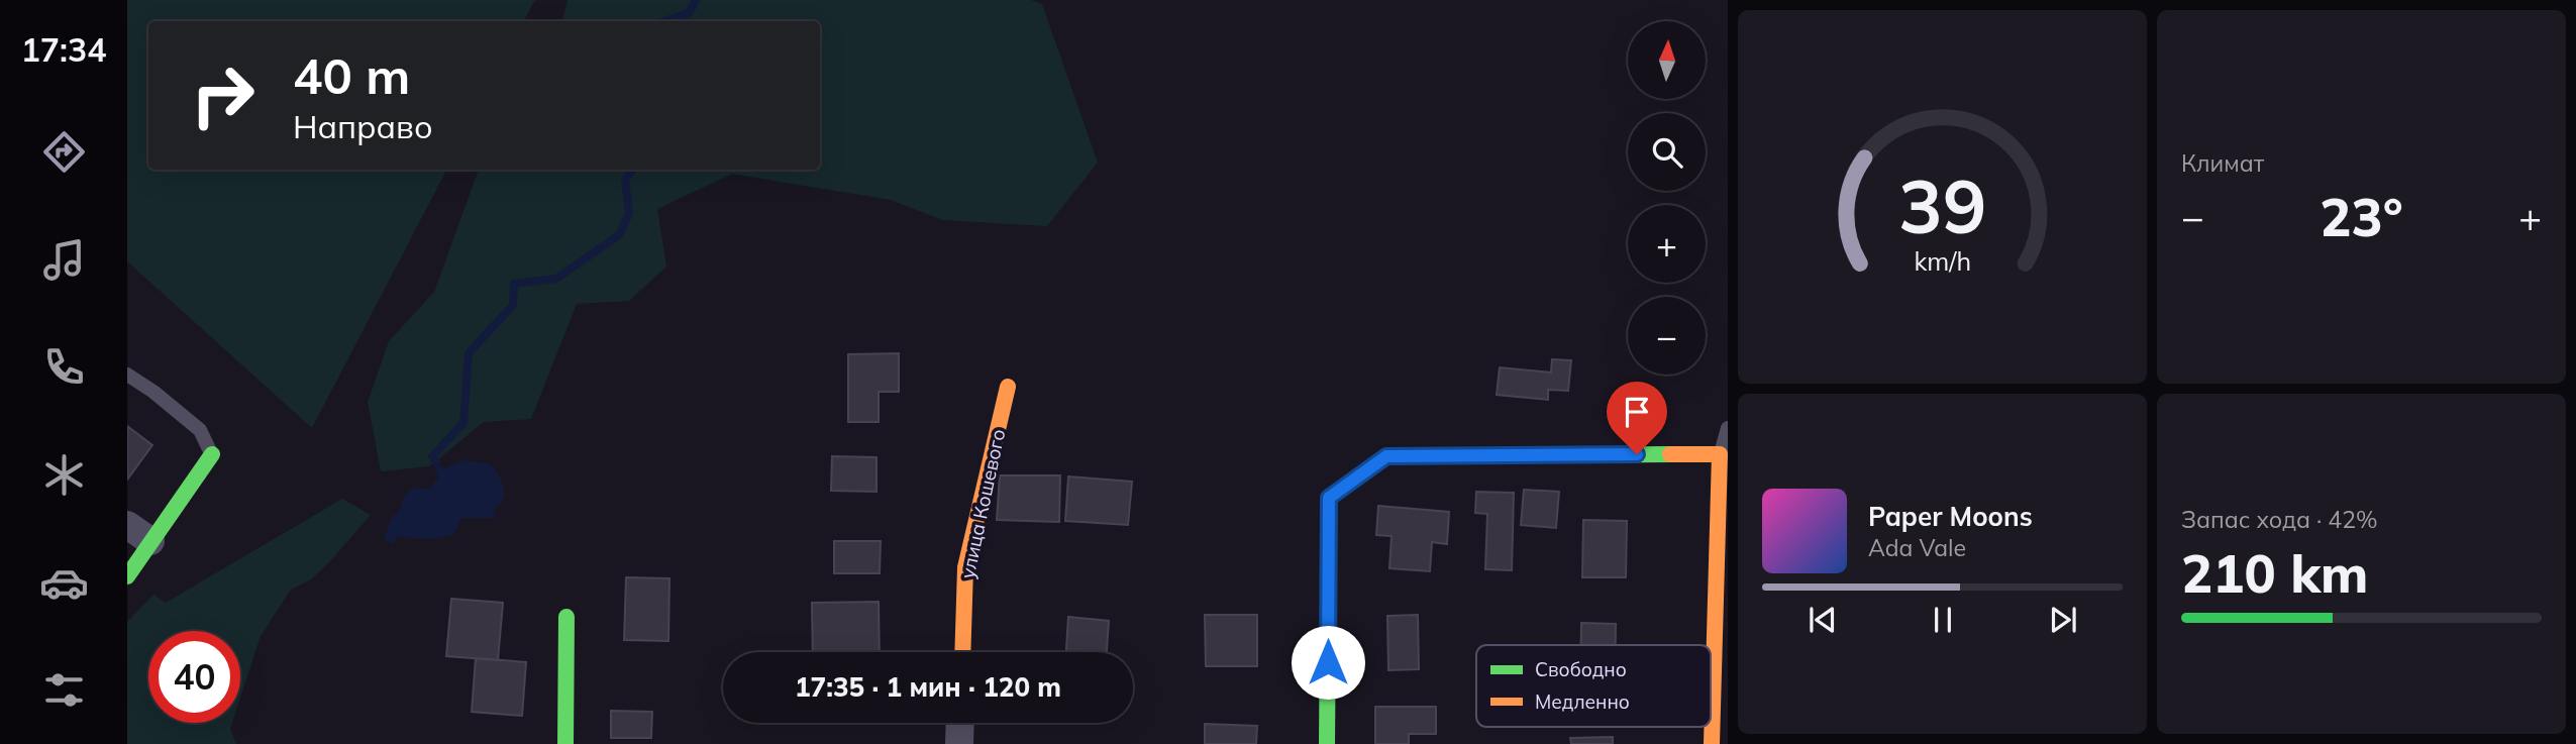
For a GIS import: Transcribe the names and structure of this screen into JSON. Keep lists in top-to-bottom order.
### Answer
{
  "streets": {
    "street": ["улица Кошевого"]
  },
  "legend": ["Свободно", "Медленно"],
  "north": "top",
  "page": {
    "tabs": "17:34",
    "tile": [
      "Климат",
      ["Запас хода · 42%", "210 km"]
    ],
    "map_buttons": ["+", "−"],
    "turn": ["40 m", "Направо"],
    "heat": ["−", "23°", "+"],
    "song": ["Paper Moons", "Ada Vale"],
    "limit": "40",
    "trip": "17:35 · 1 мин · 120 m",
    "gauge": ["39", "km/h"]
  }
}
